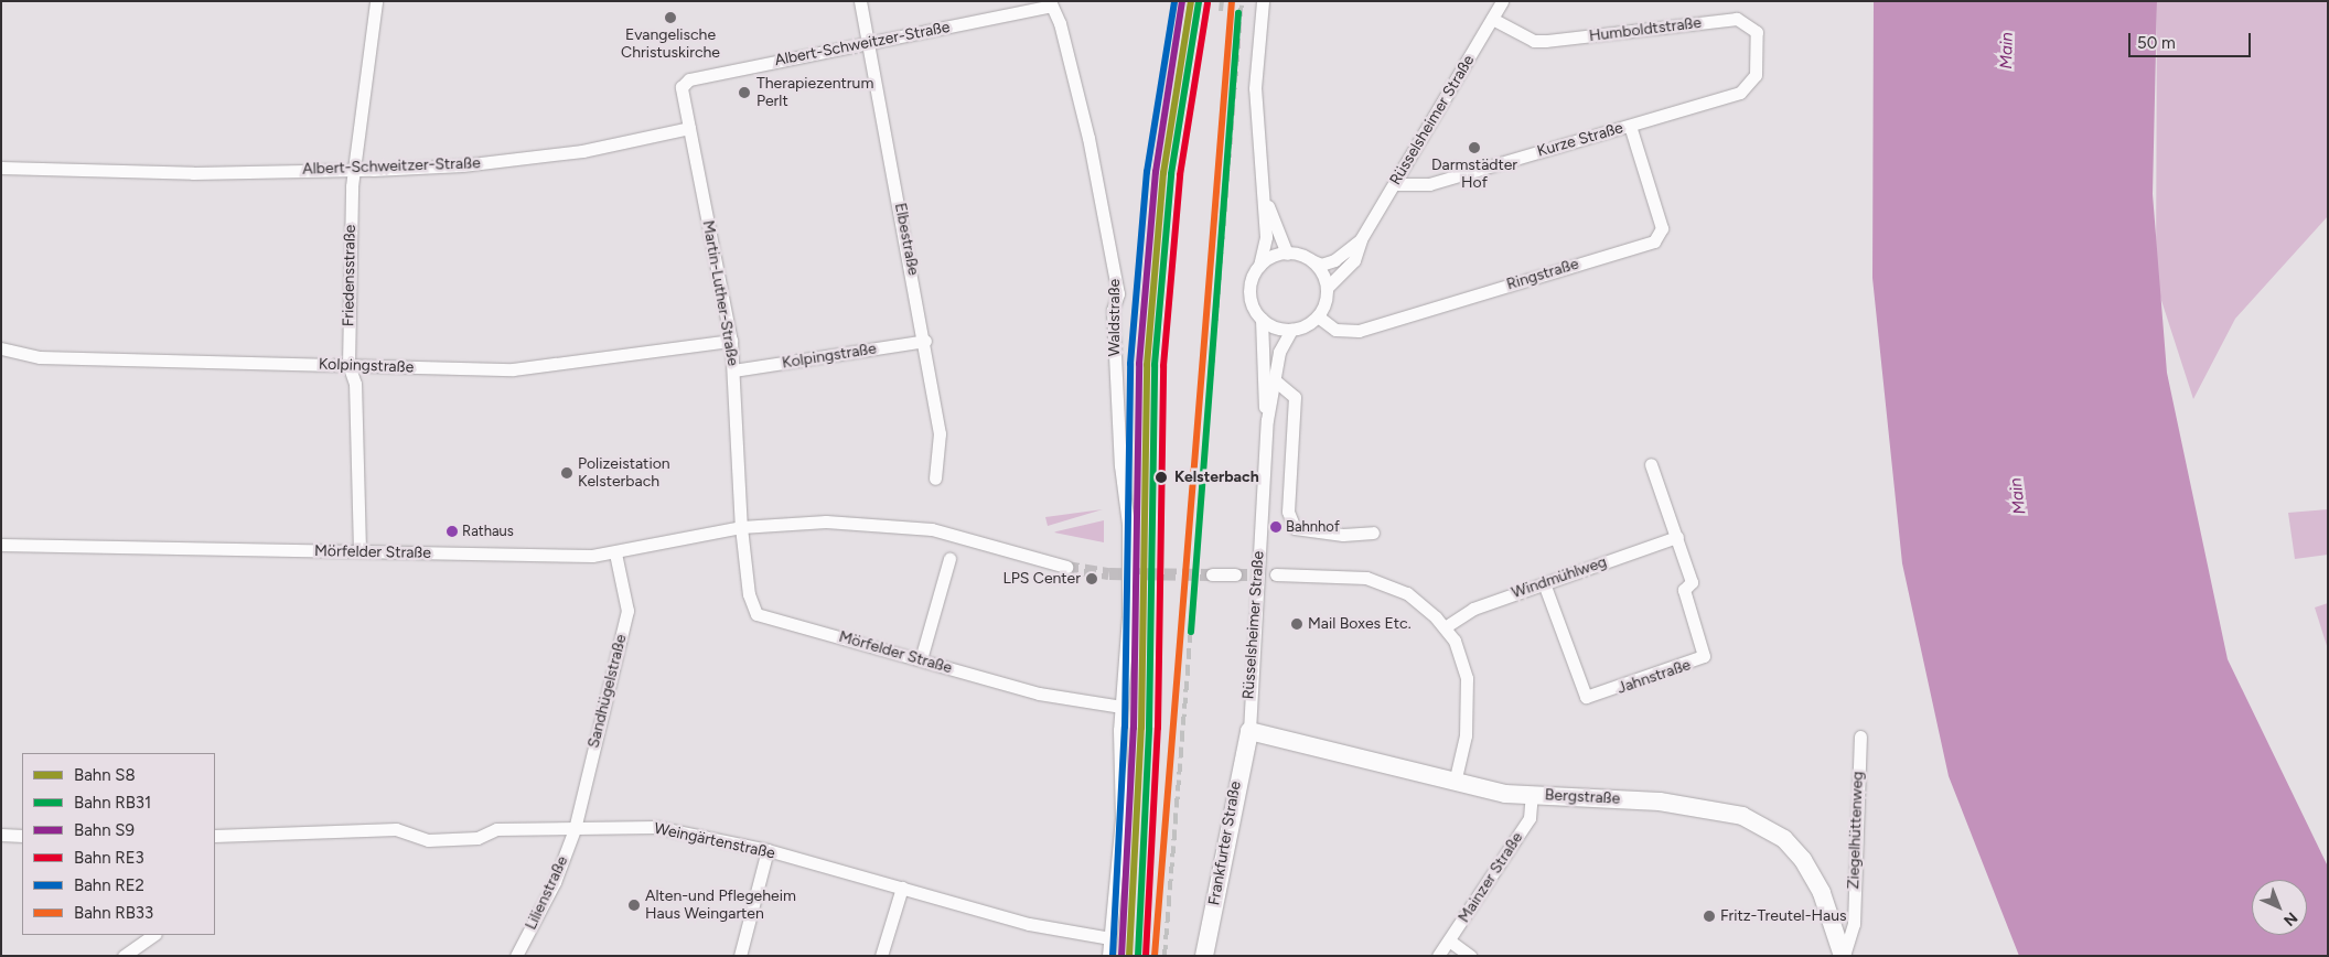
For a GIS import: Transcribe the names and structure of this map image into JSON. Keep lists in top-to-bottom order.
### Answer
{
  "streets": {
    "street": [
      "Humboldtstraße",
      "Albert-Schweitzer-Straße",
      "Rüsselsheimer Straße",
      "Kurze Straße",
      "Elbestraße",
      "Ringstraße",
      "Friedensstraße",
      "Martin-Luther-Straße",
      "Waldstraße",
      "Kolpingstraße",
      "Mörfelder Straße",
      "Windmühlweg",
      "Jahnstraße",
      "Sandhügelstraße",
      "Bergstraße",
      "Ziegelhüttenweg",
      "Weingärtenstraße",
      "Frankfurter Straße",
      "Mainzer Straße",
      "Lilienstraße"
    ]
  },
  "crossings": [
    ["Humboldtstraße", "Rüsselsheimer Straße"],
    ["Humboldtstraße", "Kurze Straße"],
    ["Albert-Schweitzer-Straße", "Elbestraße"],
    ["Albert-Schweitzer-Straße", "Friedensstraße"],
    ["Albert-Schweitzer-Straße", "Martin-Luther-Straße"],
    ["Albert-Schweitzer-Straße", "Waldstraße"],
    ["Rüsselsheimer Straße", "Kurze Straße"],
    ["Rüsselsheimer Straße", "Ringstraße"],
    ["Rüsselsheimer Straße", "Bergstraße"],
    ["Rüsselsheimer Straße", "Frankfurter Straße"],
    ["Kurze Straße", "Ringstraße"],
    ["Elbestraße", "Kolpingstraße"],
    ["Friedensstraße", "Kolpingstraße"],
    ["Friedensstraße", "Mörfelder Straße"],
    ["Martin-Luther-Straße", "Kolpingstraße"],
    ["Martin-Luther-Straße", "Mörfelder Straße"],
    ["Waldstraße", "Mörfelder Straße"],
    ["Waldstraße", "Weingärtenstraße"],
    ["Mörfelder Straße", "Sandhügelstraße"],
    ["Windmühlweg", "Jahnstraße"],
    ["Sandhügelstraße", "Weingärtenstraße"],
    ["Sandhügelstraße", "Lilienstraße"],
    ["Bergstraße", "Ziegelhüttenweg"],
    ["Bergstraße", "Frankfurter Straße"],
    ["Bergstraße", "Mainzer Straße"],
    ["Weingärtenstraße", "Lilienstraße"]
  ],
  "water": ["Main"],
  "places": [
    "Evangelische Christuskirche",
    "Therapiezentrum Perlt",
    "Darmstädter Hof",
    "Polizeistation Kelsterbach",
    "Kelsterbach",
    "Bahnhof",
    "Rathaus",
    "LPS Center",
    "Mail Boxes Etc.",
    "Alten-und Pflegeheim Haus Weingarten",
    "Fritz-Treutel-Haus"
  ],
  "lines": [
    "rail line S8",
    "rail line S9",
    "rail line RE2",
    "rail line RB33",
    "rail line RB31",
    "rail line RE3"
  ],
  "legend": [
    "Bahn S8",
    "Bahn RB31",
    "Bahn S9",
    "Bahn RE3",
    "Bahn RE2",
    "Bahn RB33"
  ],
  "scale_bar": "50 m",
  "north": "bottom right"
}
